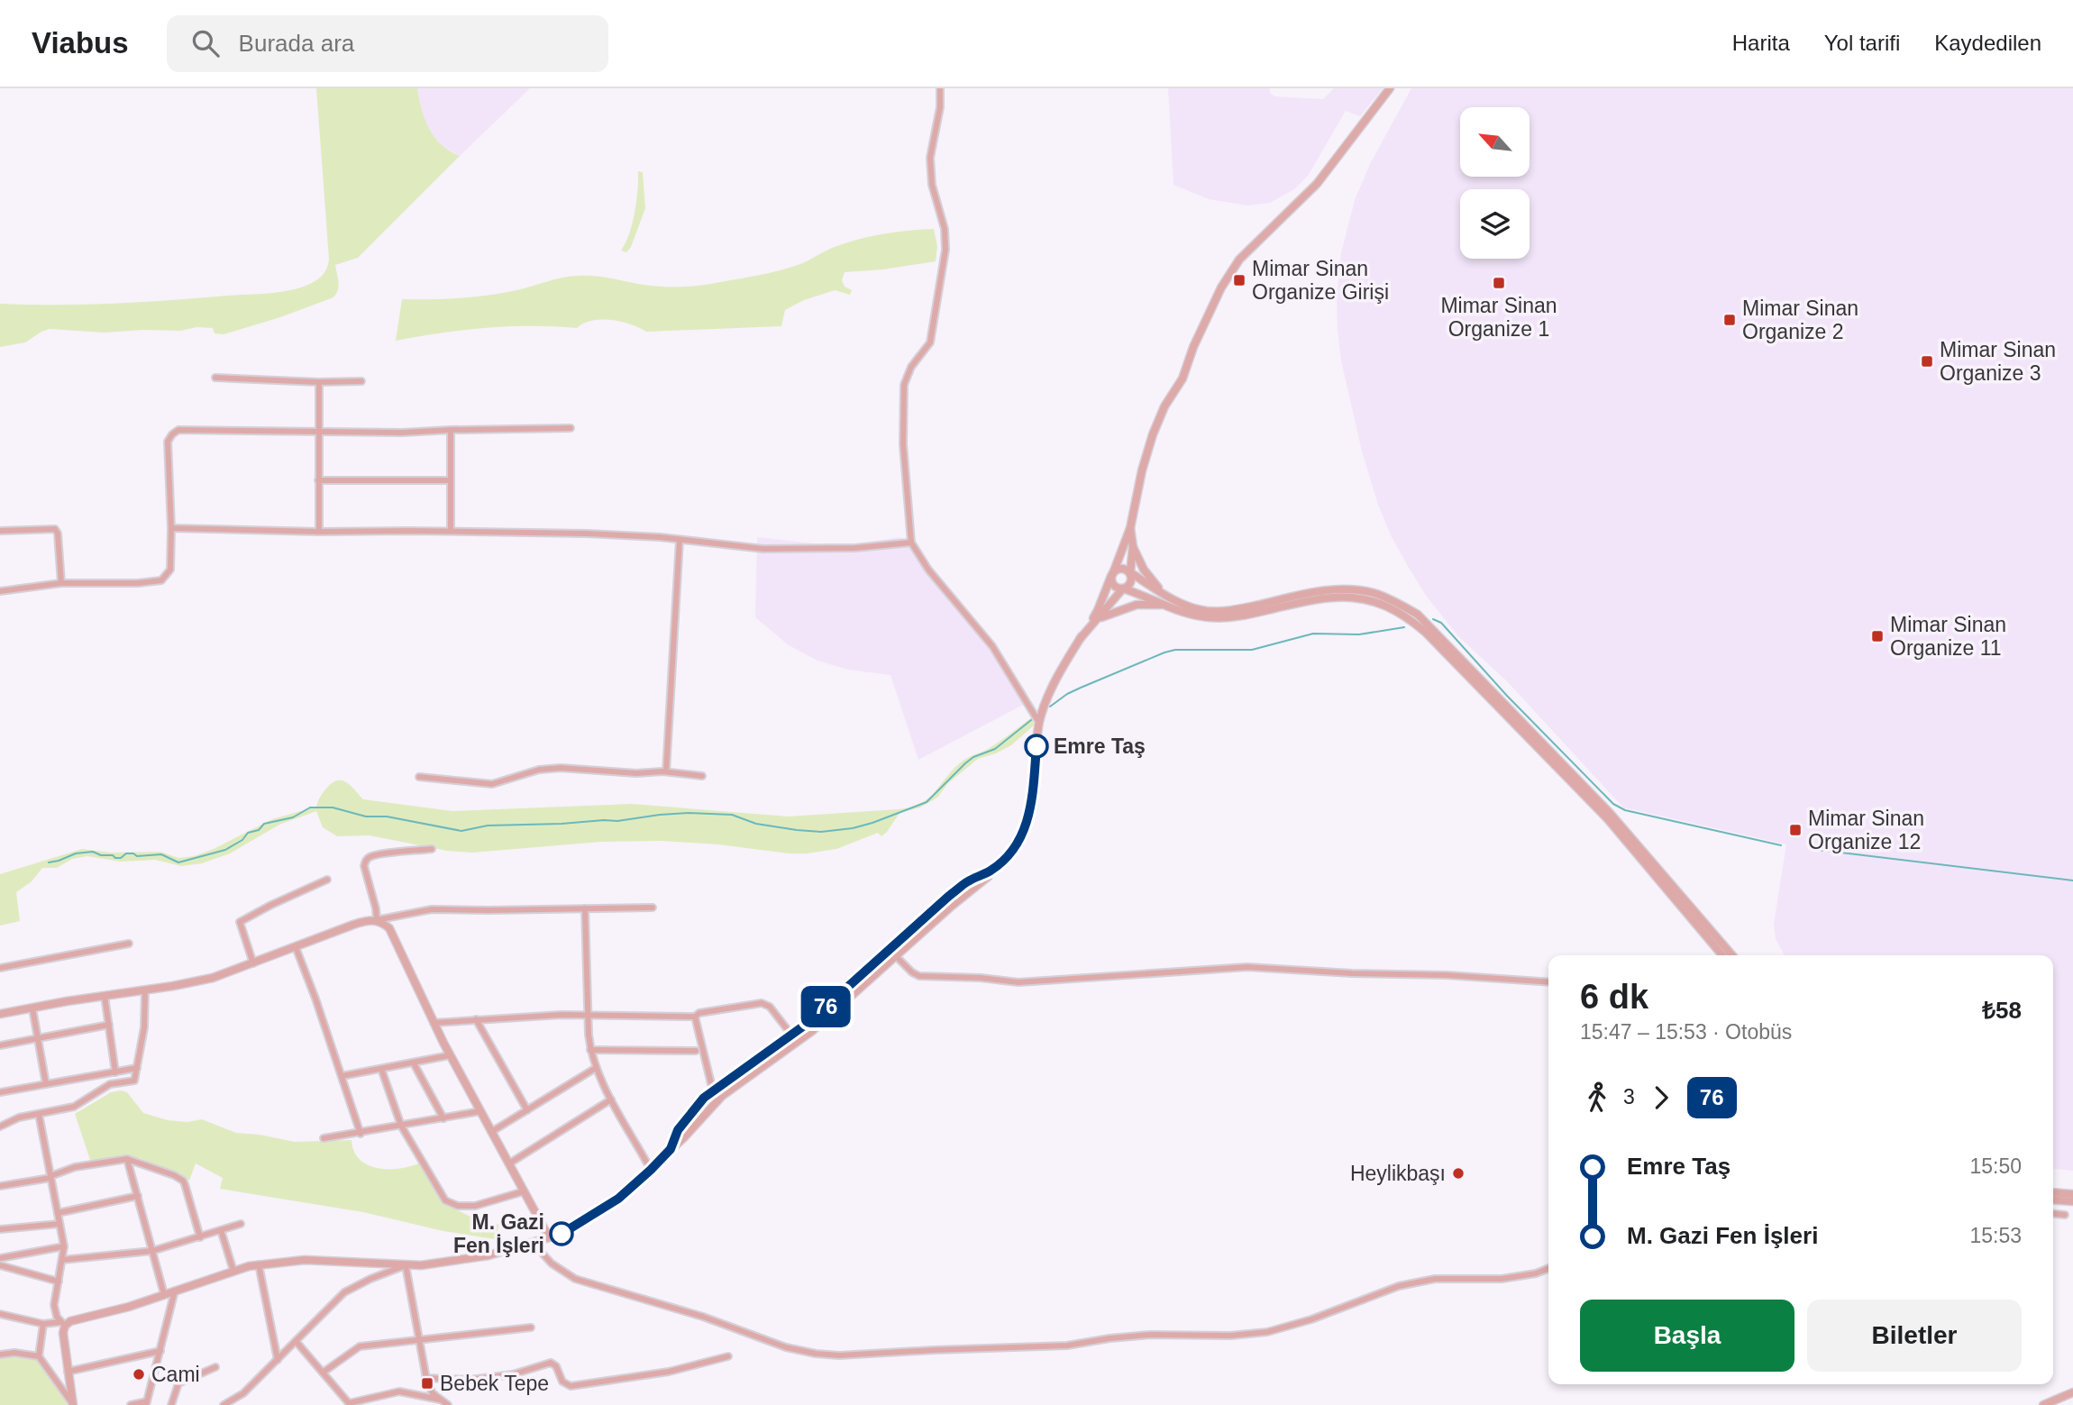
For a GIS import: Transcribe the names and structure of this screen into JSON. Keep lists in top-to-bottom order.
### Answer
{
  "places": {
    "transit": [
      "Mimar Sinan Organize Girişi",
      "Mimar Sinan Organize 1",
      "Mimar Sinan Organize 2",
      "Mimar Sinan Organize 3",
      "Mimar Sinan Organize 11",
      "Mimar Sinan Organize 12",
      "Bebek Tepe"
    ],
    "other": [
      "Emre Taş",
      "Heylikbaşı",
      "M. Gazi Fen İşleri",
      "Cami"
    ]
  },
  "lines": ["bus line 76"],
  "north": "top left",
  "page": {
    "header": "Viabus",
    "search": "Burada ara",
    "nav": ["Harita", "Yol tarifi", "Kaydedilen"],
    "on_map": "76",
    "heading": ["6 dk", "15:47 – 15:53 · Otobüs", "₺58"],
    "legs": ["3", "76"],
    "list": [
      {
        "name": "Emre Taş",
        "value": "15:50"
      },
      {
        "name": "M. Gazi Fen İşleri",
        "value": "15:53"
      }
    ],
    "buttons": ["Başla", "Biletler"]
  }
}
